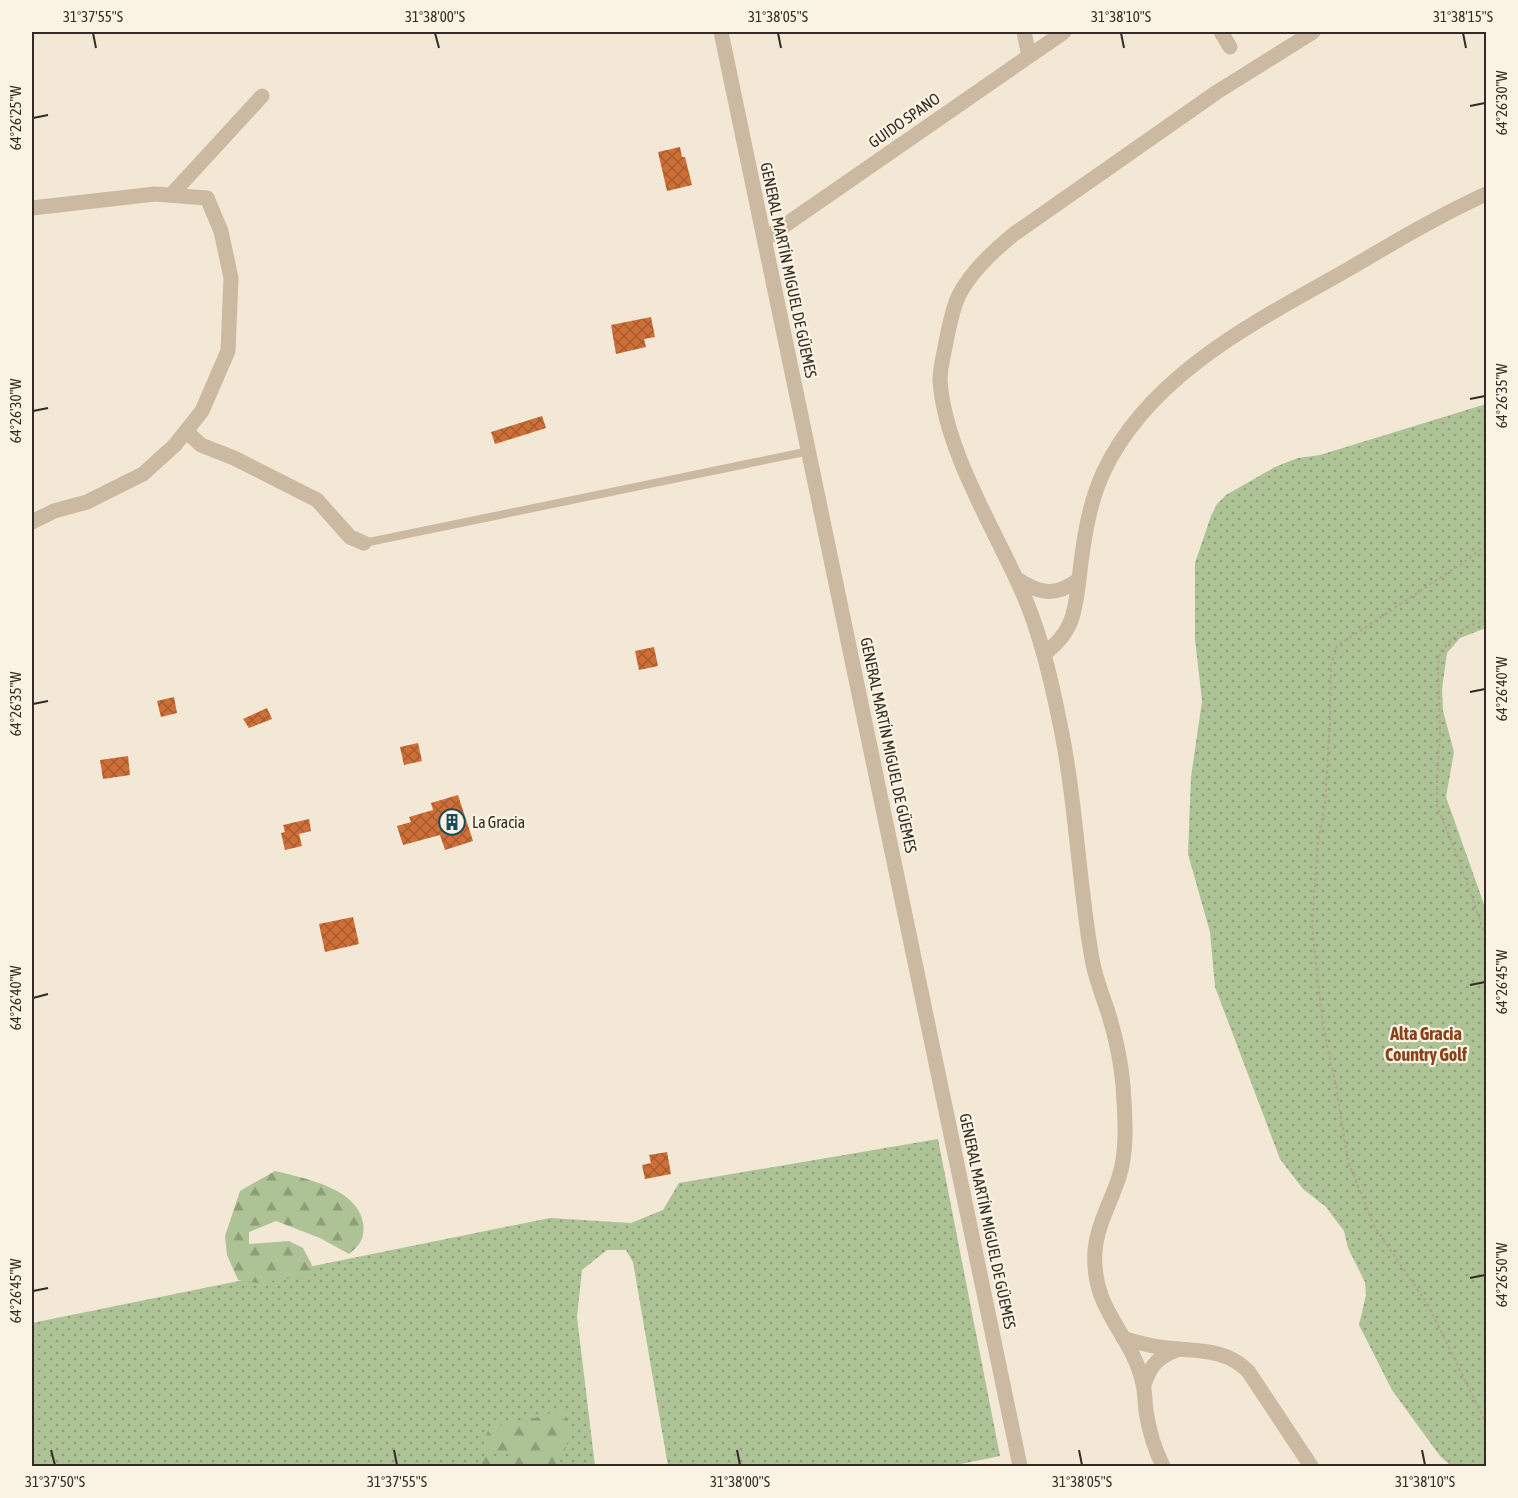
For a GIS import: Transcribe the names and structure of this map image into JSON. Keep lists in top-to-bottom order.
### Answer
{
  "streets": {
    "street": ["GUIDO SPANO", "GENERAL MARTÍN MIGUEL DE GÜEMES"]
  },
  "crossings": [
    ["GUIDO SPANO", "GENERAL MARTÍN MIGUEL DE GÜEMES"]
  ],
  "districts": ["Alta Gracia Country Golf"],
  "places": {
    "building": ["La Gracia"]
  },
  "coordinates": [
    "31°37'55\"S",
    "31°38'00\"S",
    "31°38'05\"S",
    "31°38'10\"S",
    "31°38'15\"S",
    "64°26'30\"W",
    "64°26'25\"W",
    "64°26'35\"W",
    "64°26'40\"W",
    "64°26'45\"W",
    "64°26'50\"W",
    "31°37'50\"S"
  ]
}
